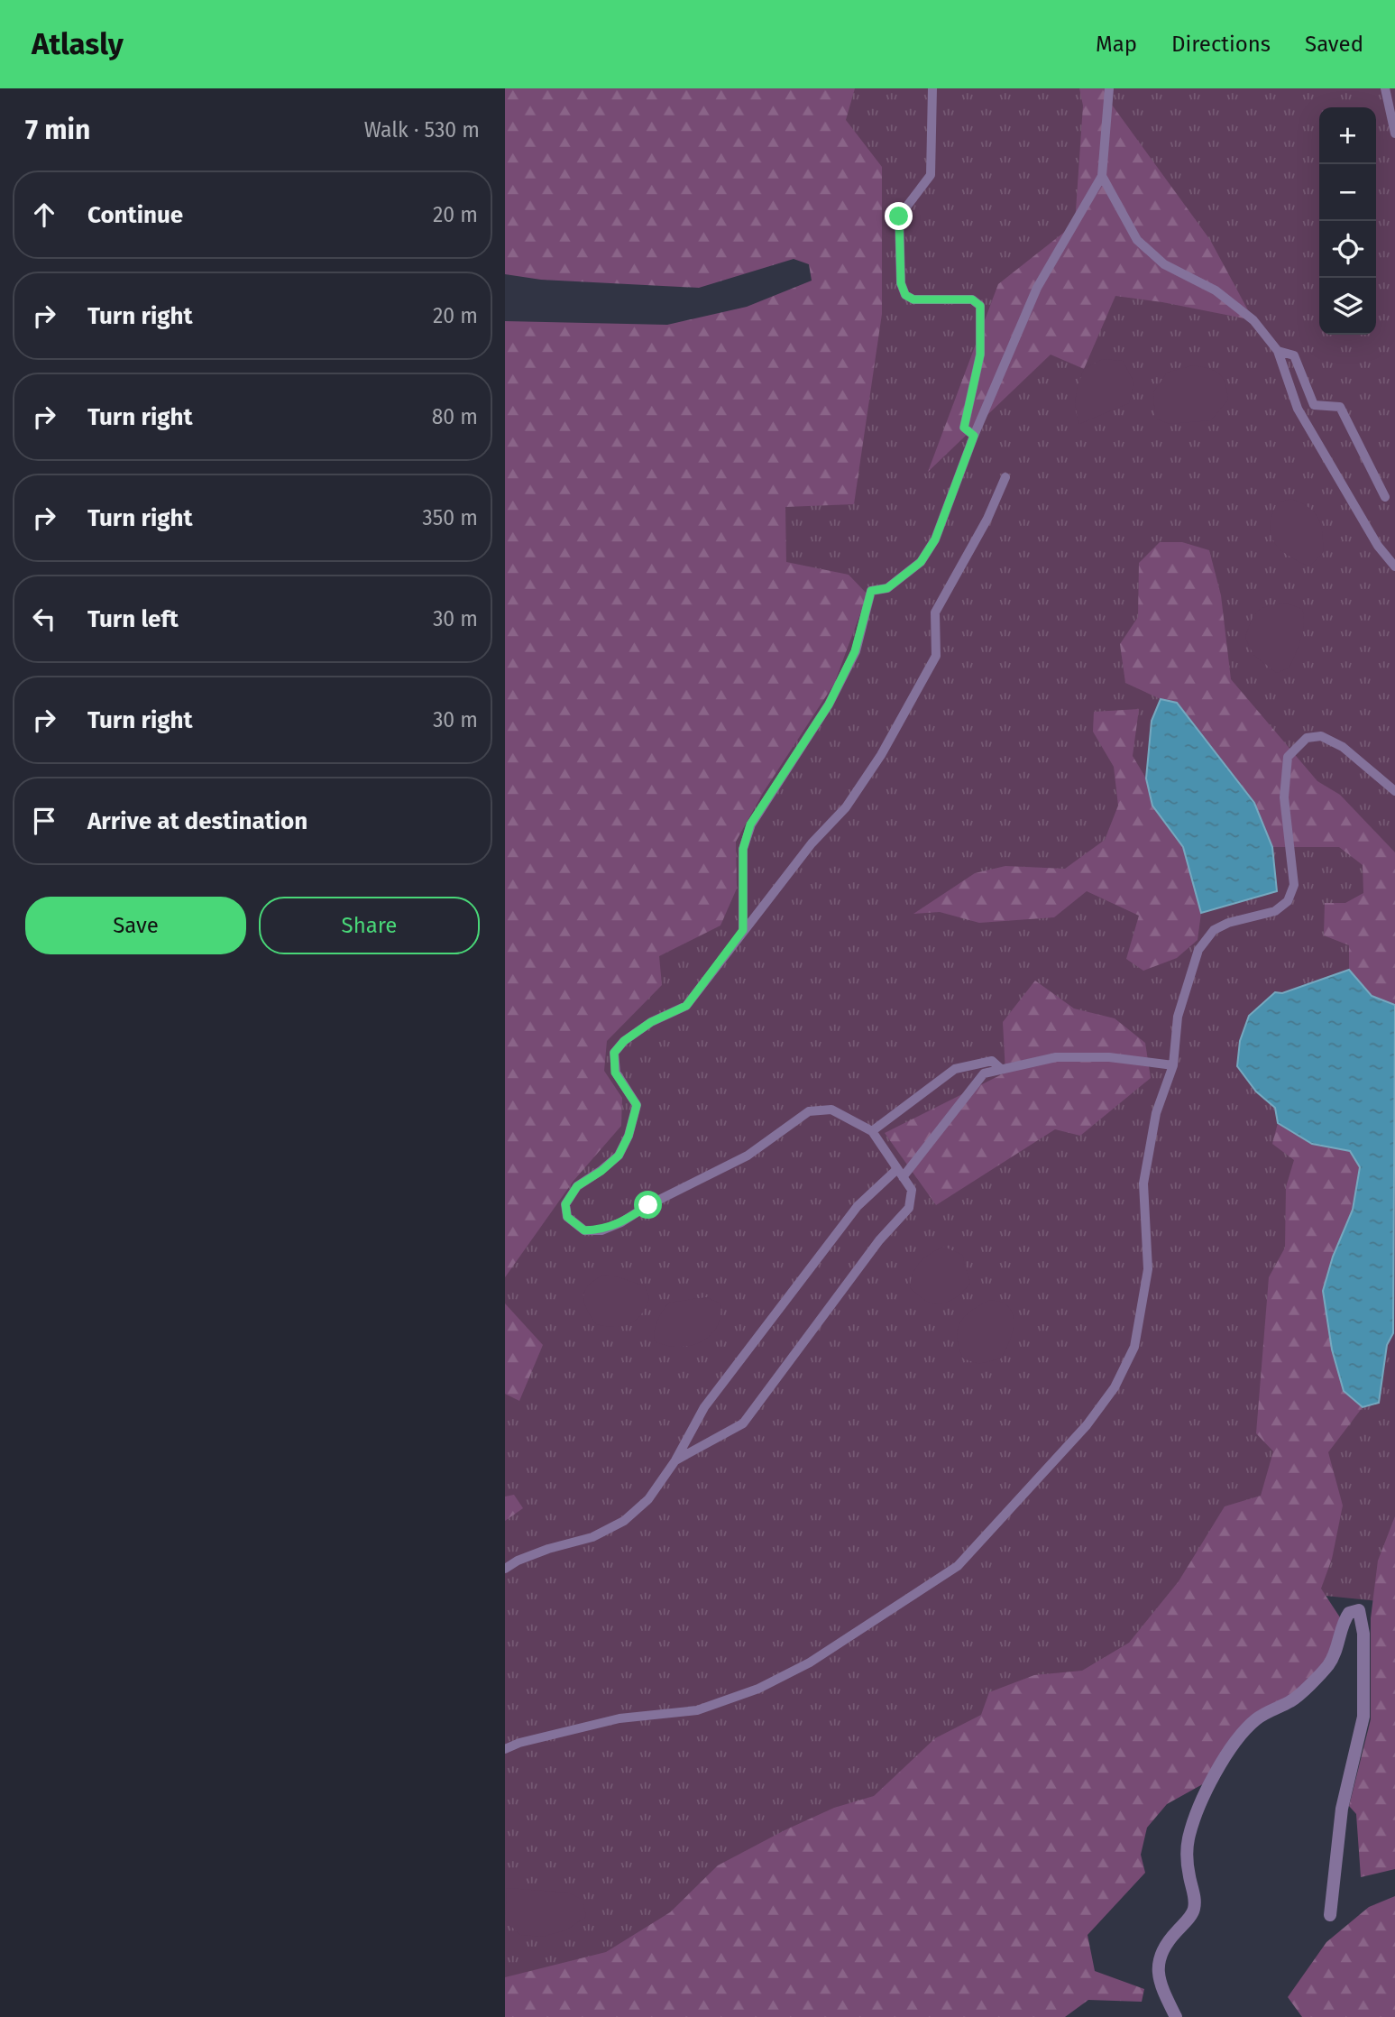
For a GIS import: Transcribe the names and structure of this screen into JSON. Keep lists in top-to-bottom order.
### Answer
{
  "page": {
    "header": "Atlasly",
    "nav": ["Map", "Directions", "Saved"],
    "heading": ["7 min", "Walk · 530 m"],
    "map_buttons": ["+", "−"],
    "list": [
      ["Continue", "20 m"],
      ["Turn right", "20 m"],
      ["Turn right", "80 m"],
      ["Turn right", "350 m"],
      ["Turn left", "30 m"],
      ["Turn right", "30 m"],
      "Arrive at destination"
    ],
    "buttons": ["Save", "Share"]
  }
}
